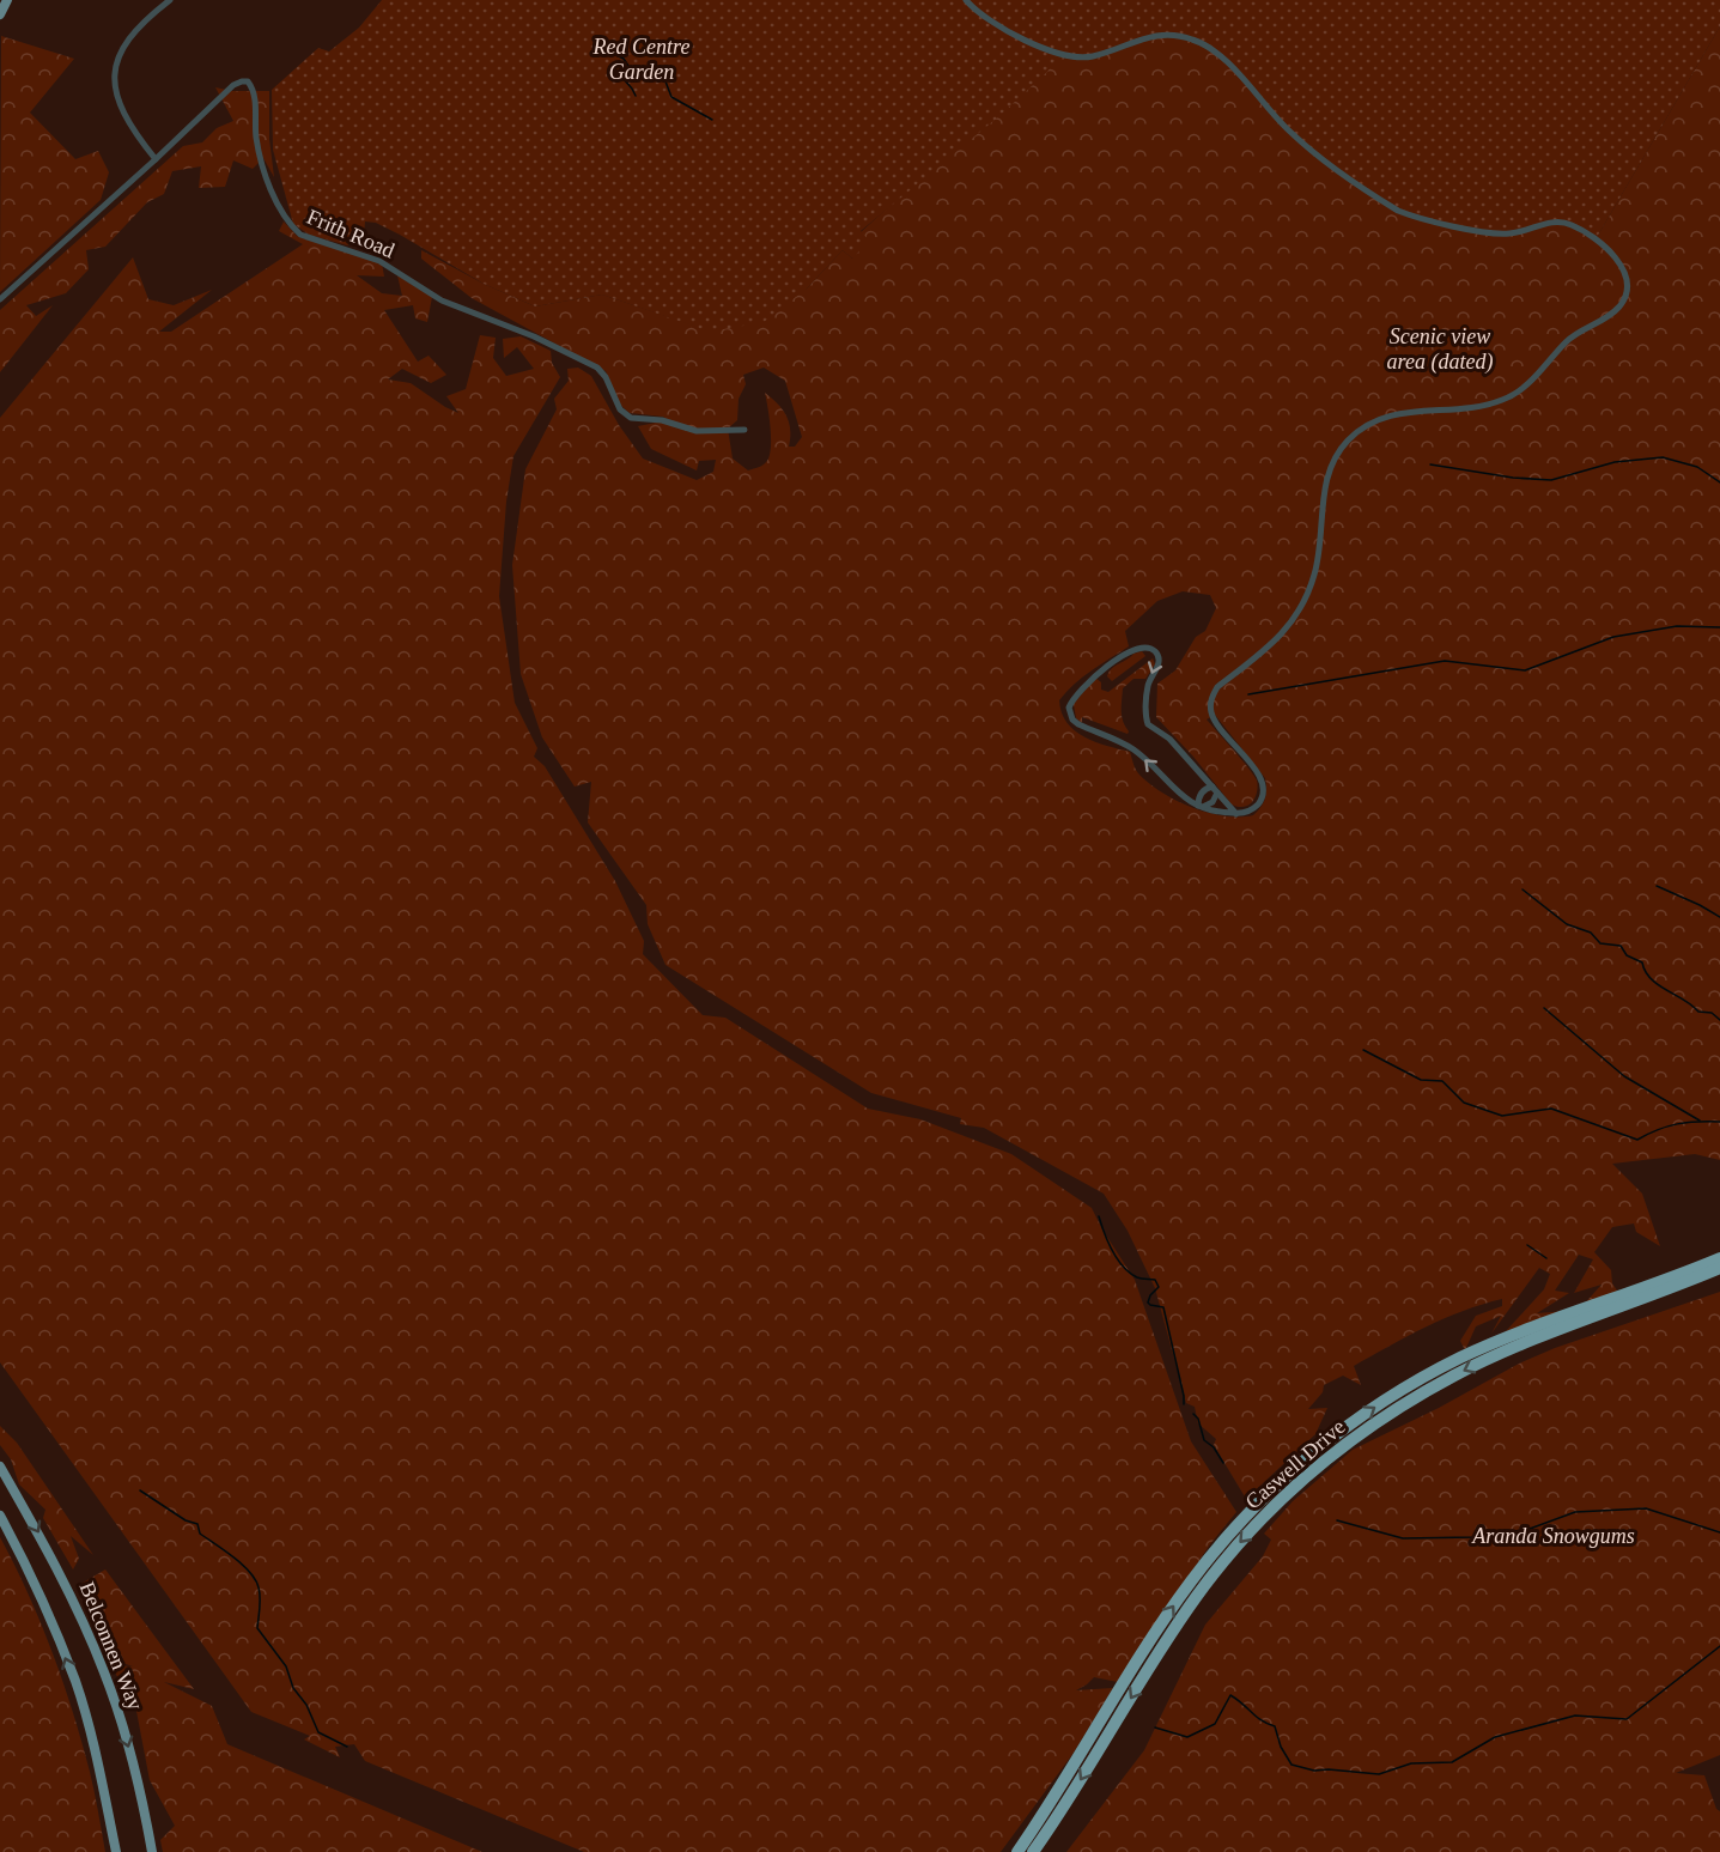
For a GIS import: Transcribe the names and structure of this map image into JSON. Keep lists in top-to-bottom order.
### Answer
{
  "streets": {
    "highway": ["Caswell Drive"],
    "main road": ["Belconnen Way"],
    "street": ["Frith Road"]
  },
  "parks": ["Red Centre Garden", "Scenic view area (dated)", "Aranda Snowgums"]
}
